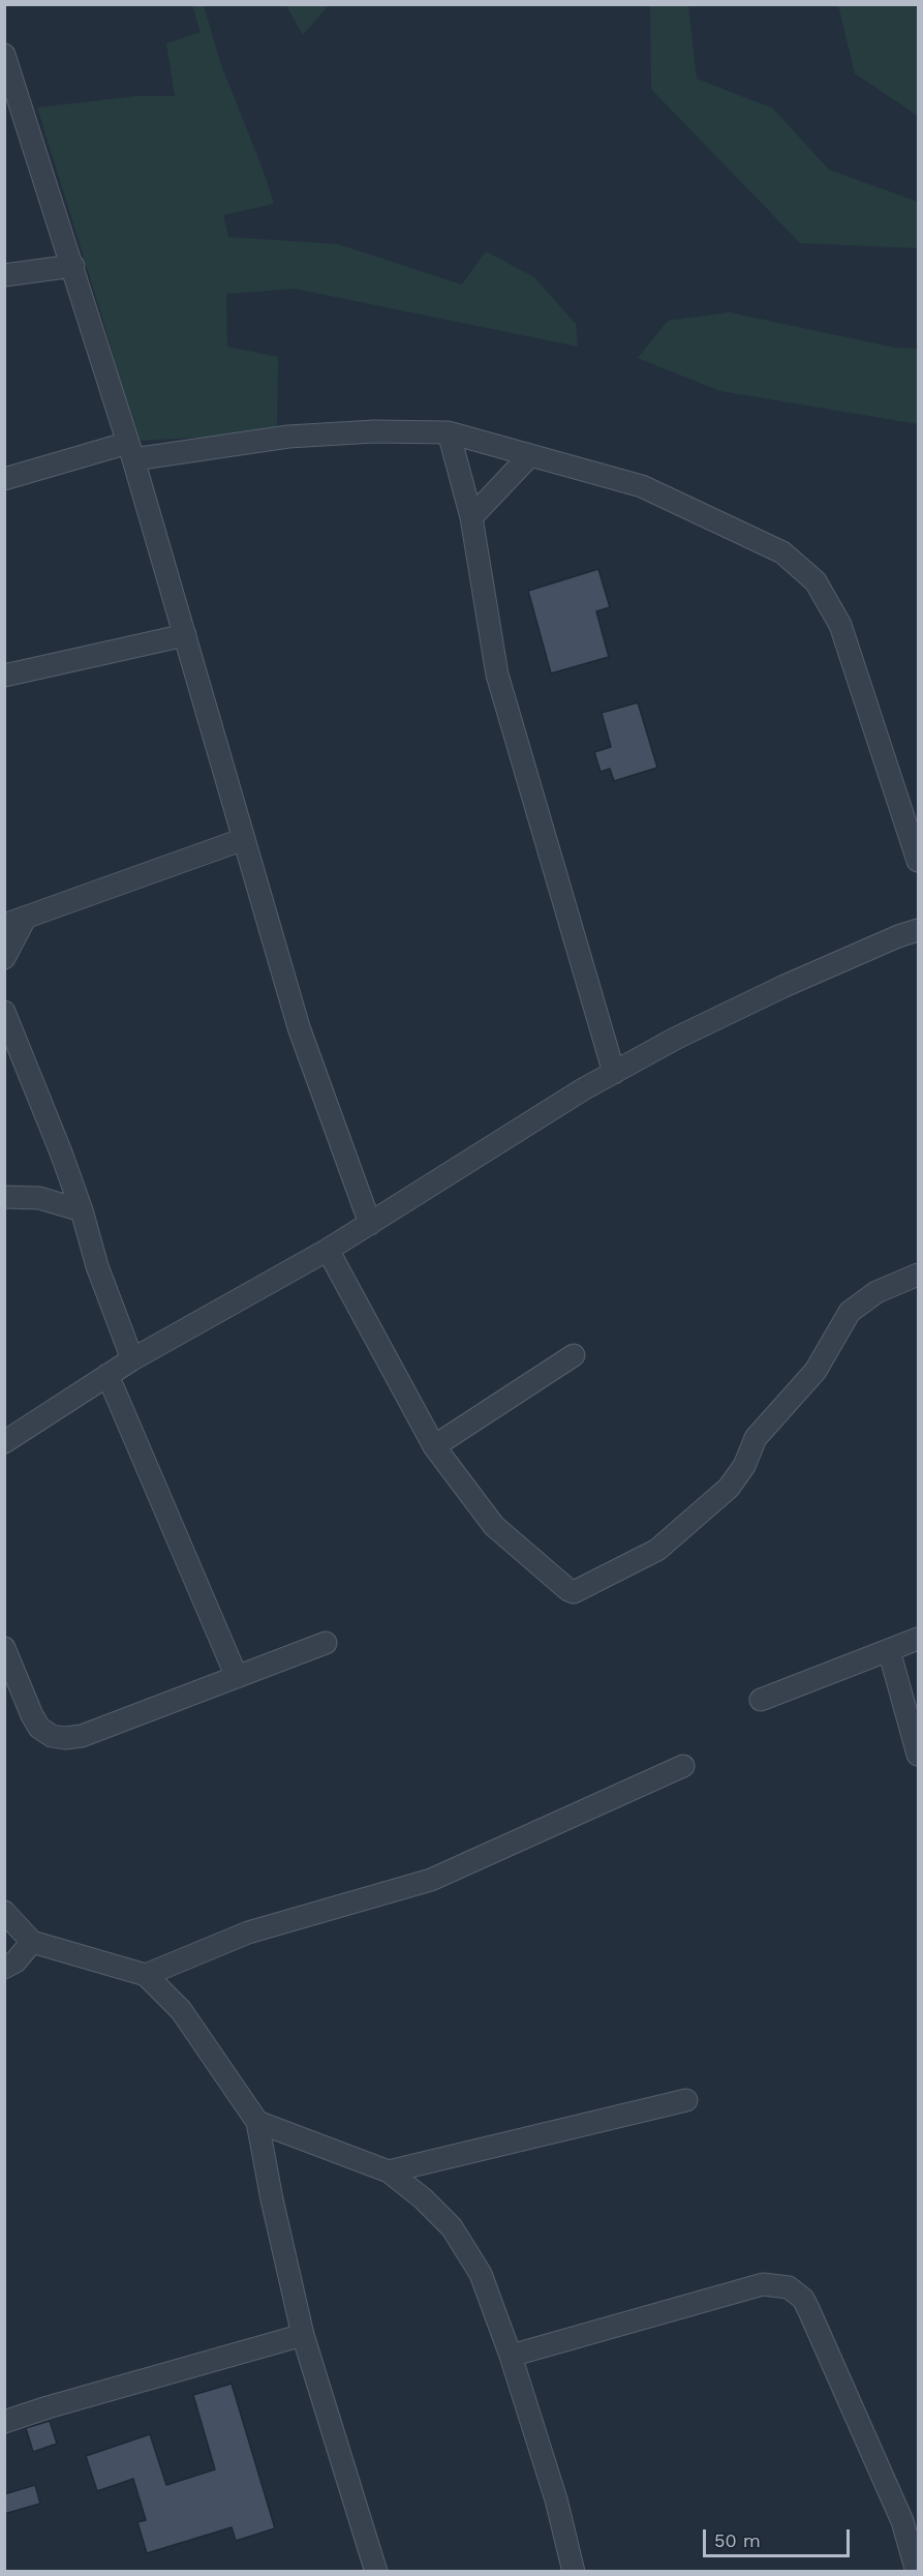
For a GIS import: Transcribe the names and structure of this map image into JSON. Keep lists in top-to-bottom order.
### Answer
{
  "scale_bar": "50 m"
}
